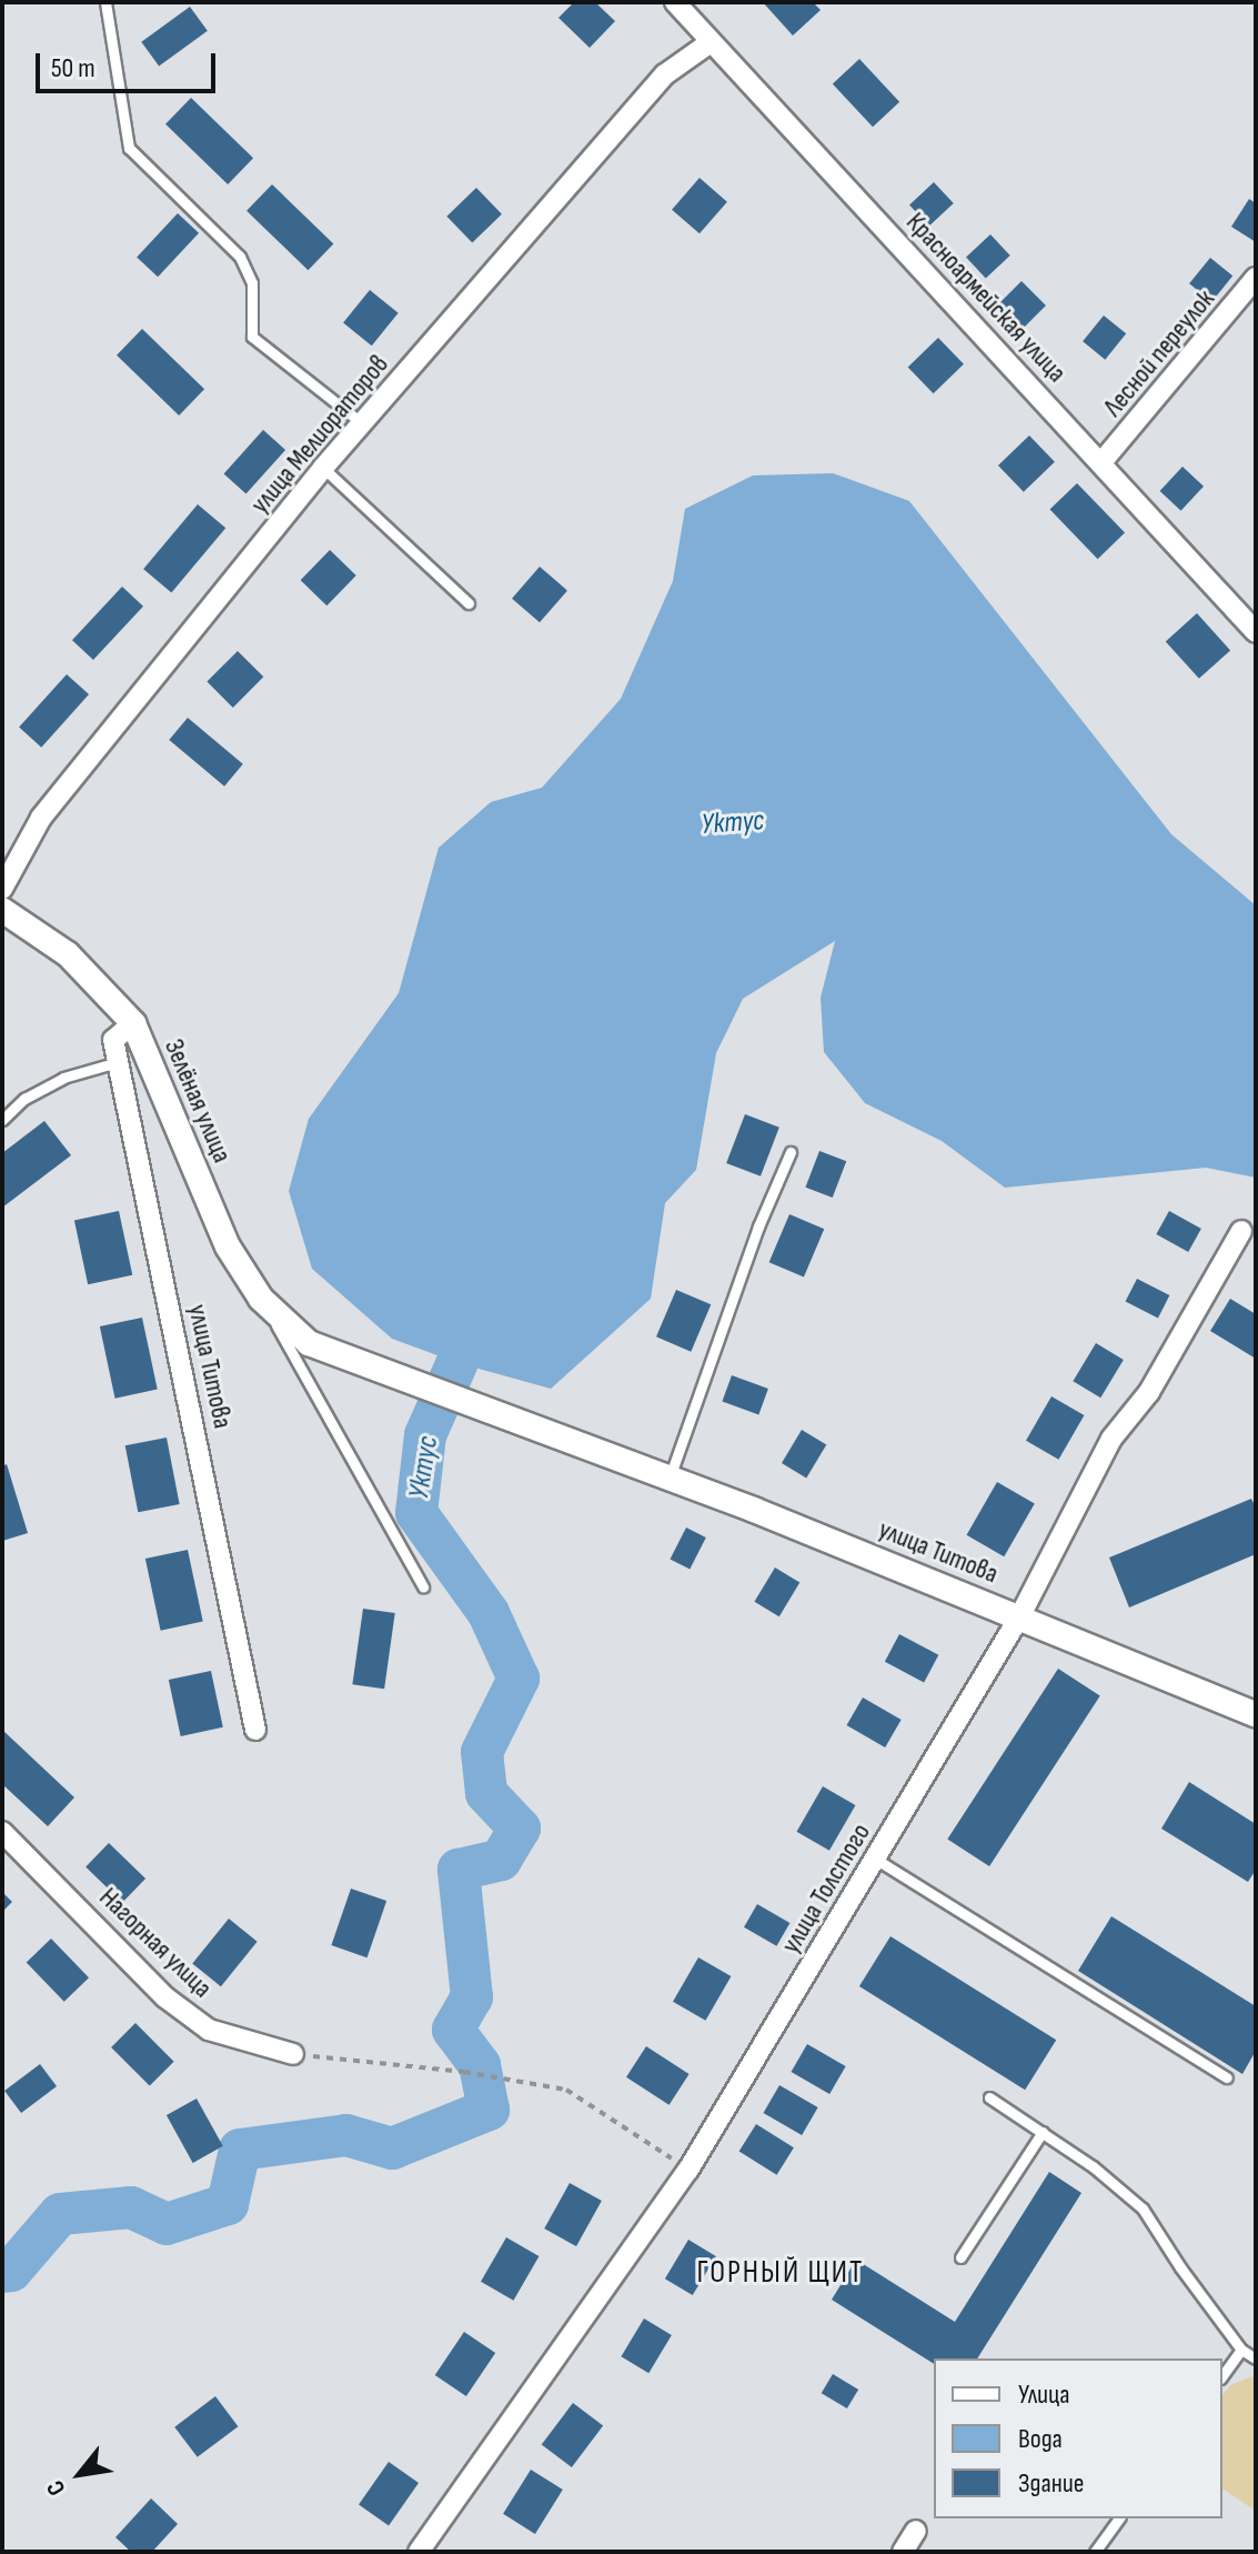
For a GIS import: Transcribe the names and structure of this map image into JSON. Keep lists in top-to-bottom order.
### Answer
{
  "streets": {
    "street": [
      "Красноармейская улица",
      "Лесной переулок",
      "улица Мелиораторов",
      "Зелёная улица",
      "улица Титова",
      "улица Толстого",
      "Нагорная улица"
    ]
  },
  "crossings": [
    ["Красноармейская улица", "Лесной переулок"],
    ["Красноармейская улица", "улица Мелиораторов"],
    ["Зелёная улица", "улица Титова"],
    ["улица Титова", "улица Толстого"]
  ],
  "districts": ["ГОРНЫЙ ЩИТ"],
  "water": ["Уктус"],
  "legend": ["Улица", "Вода", "Здание"],
  "scale_bar": "50 m",
  "north": "bottom left"
}
